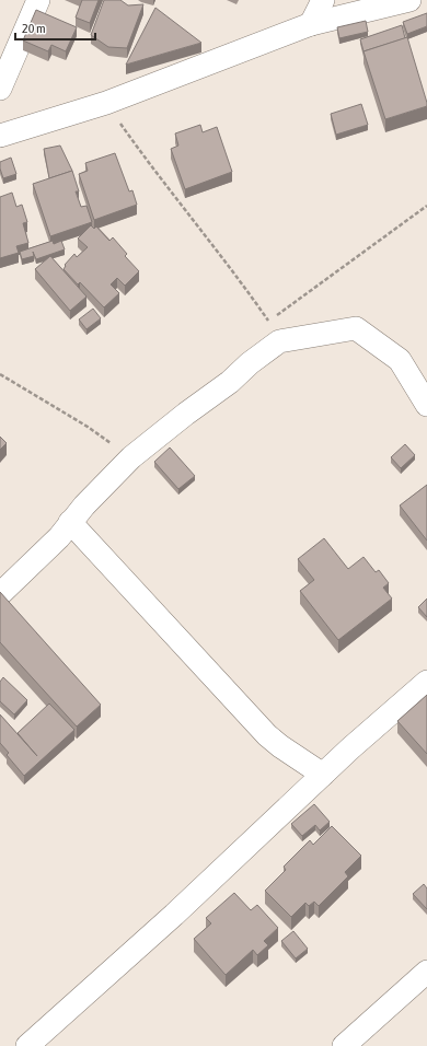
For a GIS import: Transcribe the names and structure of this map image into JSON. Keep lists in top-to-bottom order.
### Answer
{
  "scale_bar": "20 m"
}
